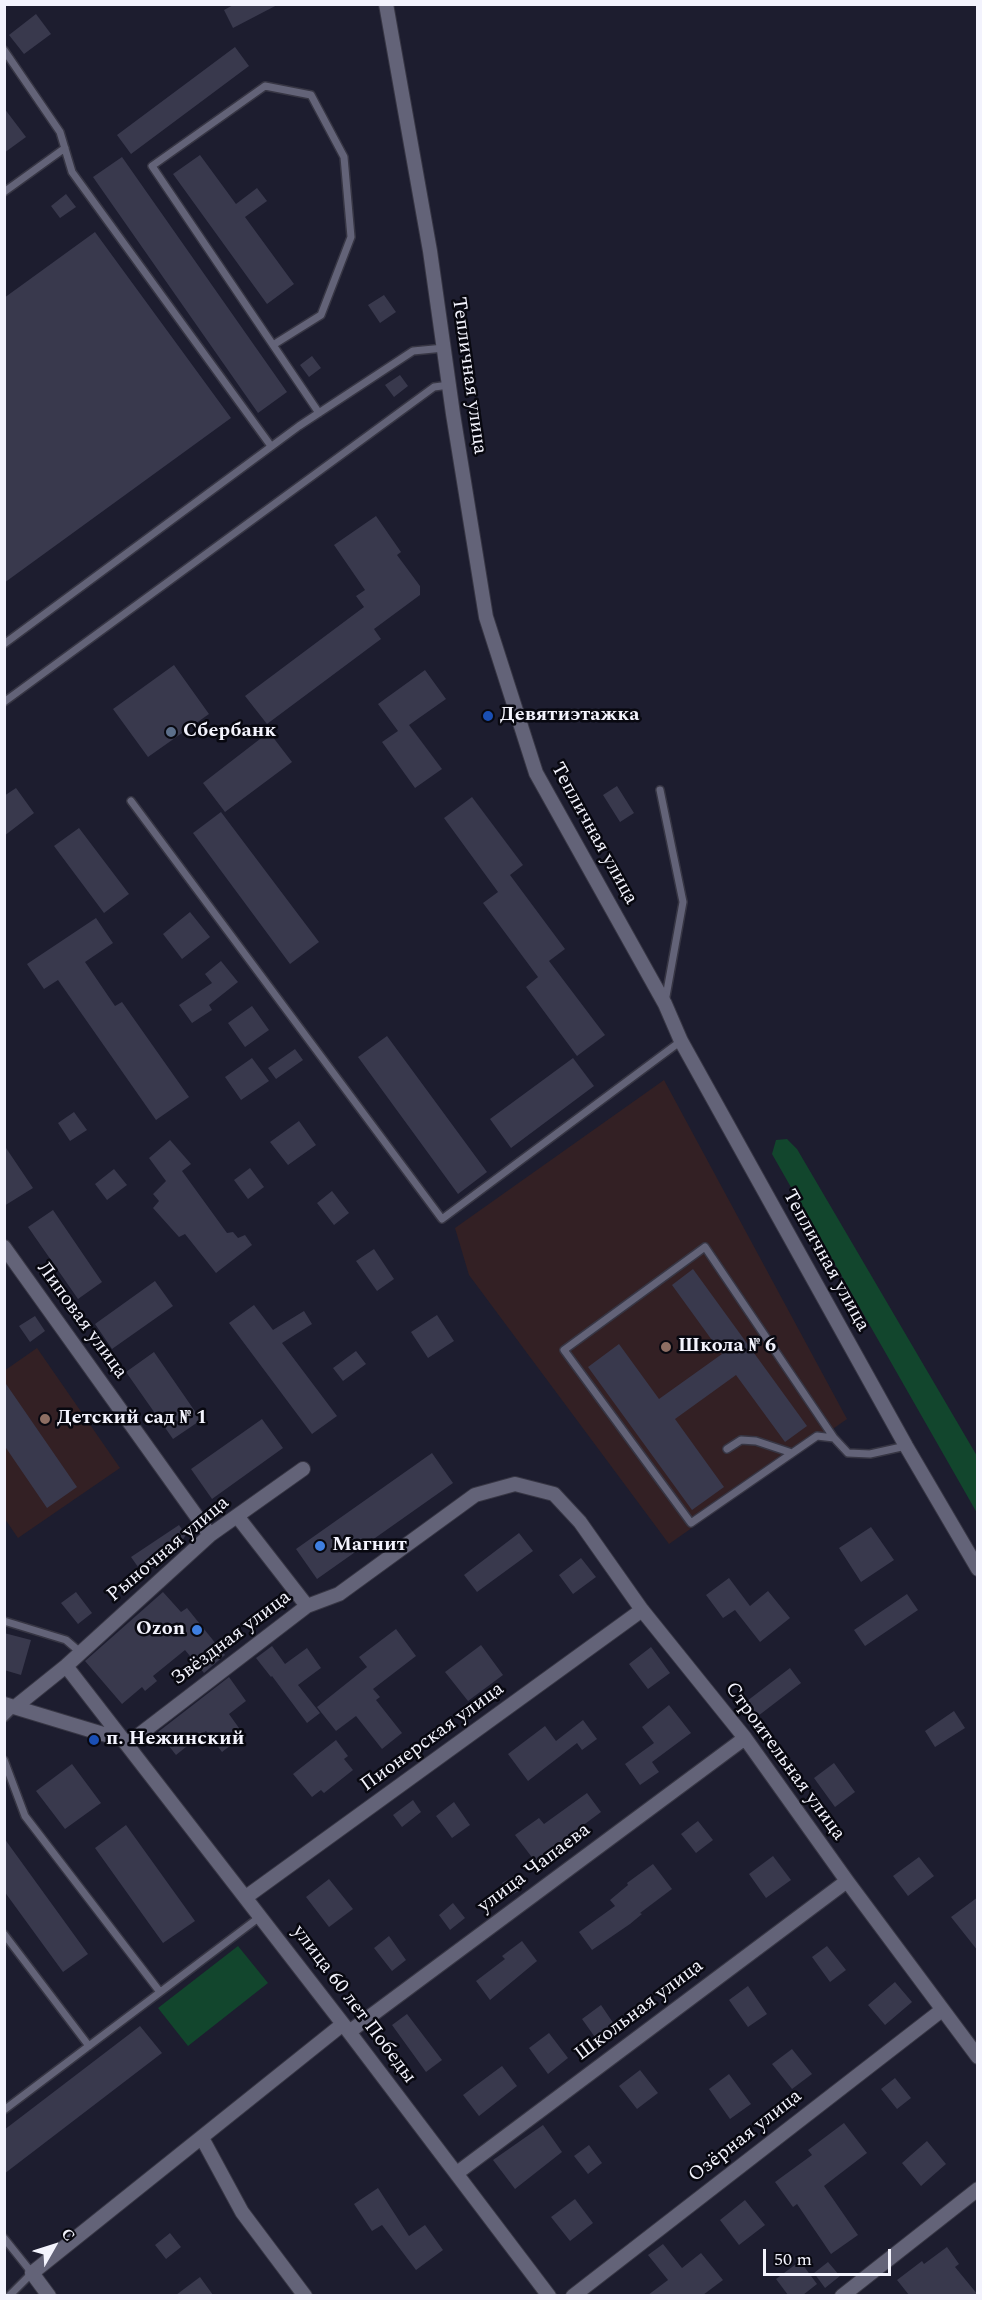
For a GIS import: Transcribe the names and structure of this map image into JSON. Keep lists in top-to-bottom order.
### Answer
{
  "streets": {
    "street": [
      "Тепличная улица",
      "Липовая улица",
      "Рыночная улица",
      "Звёздная улица",
      "Пионерская улица",
      "Строительная улица",
      "улица Чапаева",
      "улица 60 лет Победы",
      "Школьная улица",
      "Озёрная улица"
    ]
  },
  "crossings": [
    ["Липовая улица", "Рыночная улица"],
    ["Рыночная улица", "улица 60 лет Победы"],
    ["Звёздная улица", "Строительная улица"],
    ["Звёздная улица", "улица 60 лет Победы"],
    ["Пионерская улица", "Строительная улица"],
    ["Пионерская улица", "улица 60 лет Победы"],
    ["Строительная улица", "улица Чапаева"],
    ["Строительная улица", "Школьная улица"],
    ["Строительная улица", "Озёрная улица"],
    ["улица Чапаева", "улица 60 лет Победы"],
    ["улица 60 лет Победы", "Школьная улица"]
  ],
  "places": [
    "Девятиэтажка",
    "Сбербанк",
    "Школа № 6",
    "Детский сад № 1",
    "Магнит",
    "Ozon",
    "п. Нежинский"
  ],
  "scale_bar": "50 m",
  "north": "top right"
}
